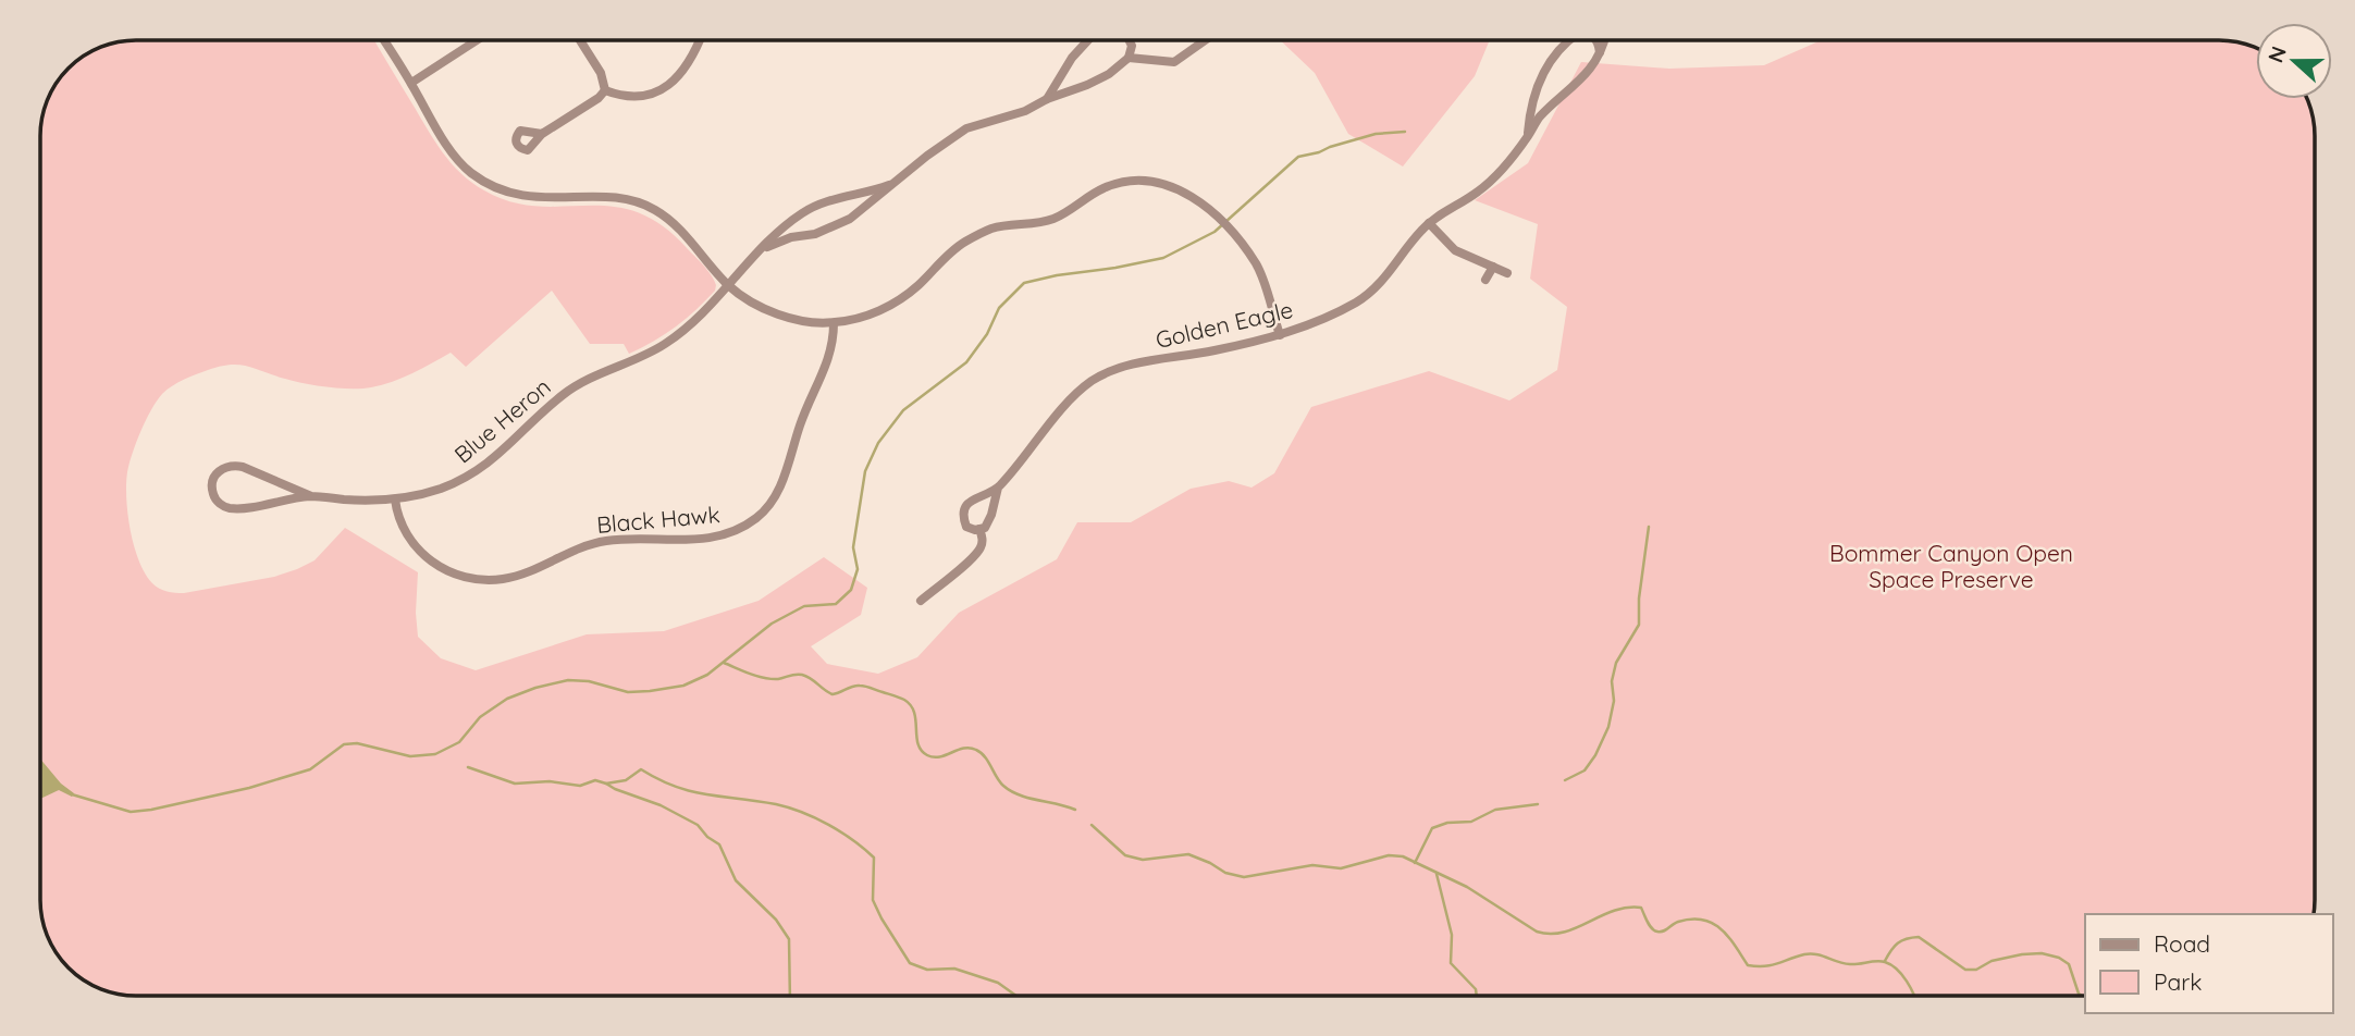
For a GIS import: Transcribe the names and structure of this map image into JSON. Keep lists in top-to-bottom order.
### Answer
{
  "streets": {
    "street": ["Golden Eagle", "Blue Heron", "Black Hawk"]
  },
  "crossings": [
    ["Blue Heron", "Black Hawk"]
  ],
  "parks": ["Bommer Canyon Open Space Preserve"],
  "legend": ["Road", "Park"],
  "north": "left"
}
